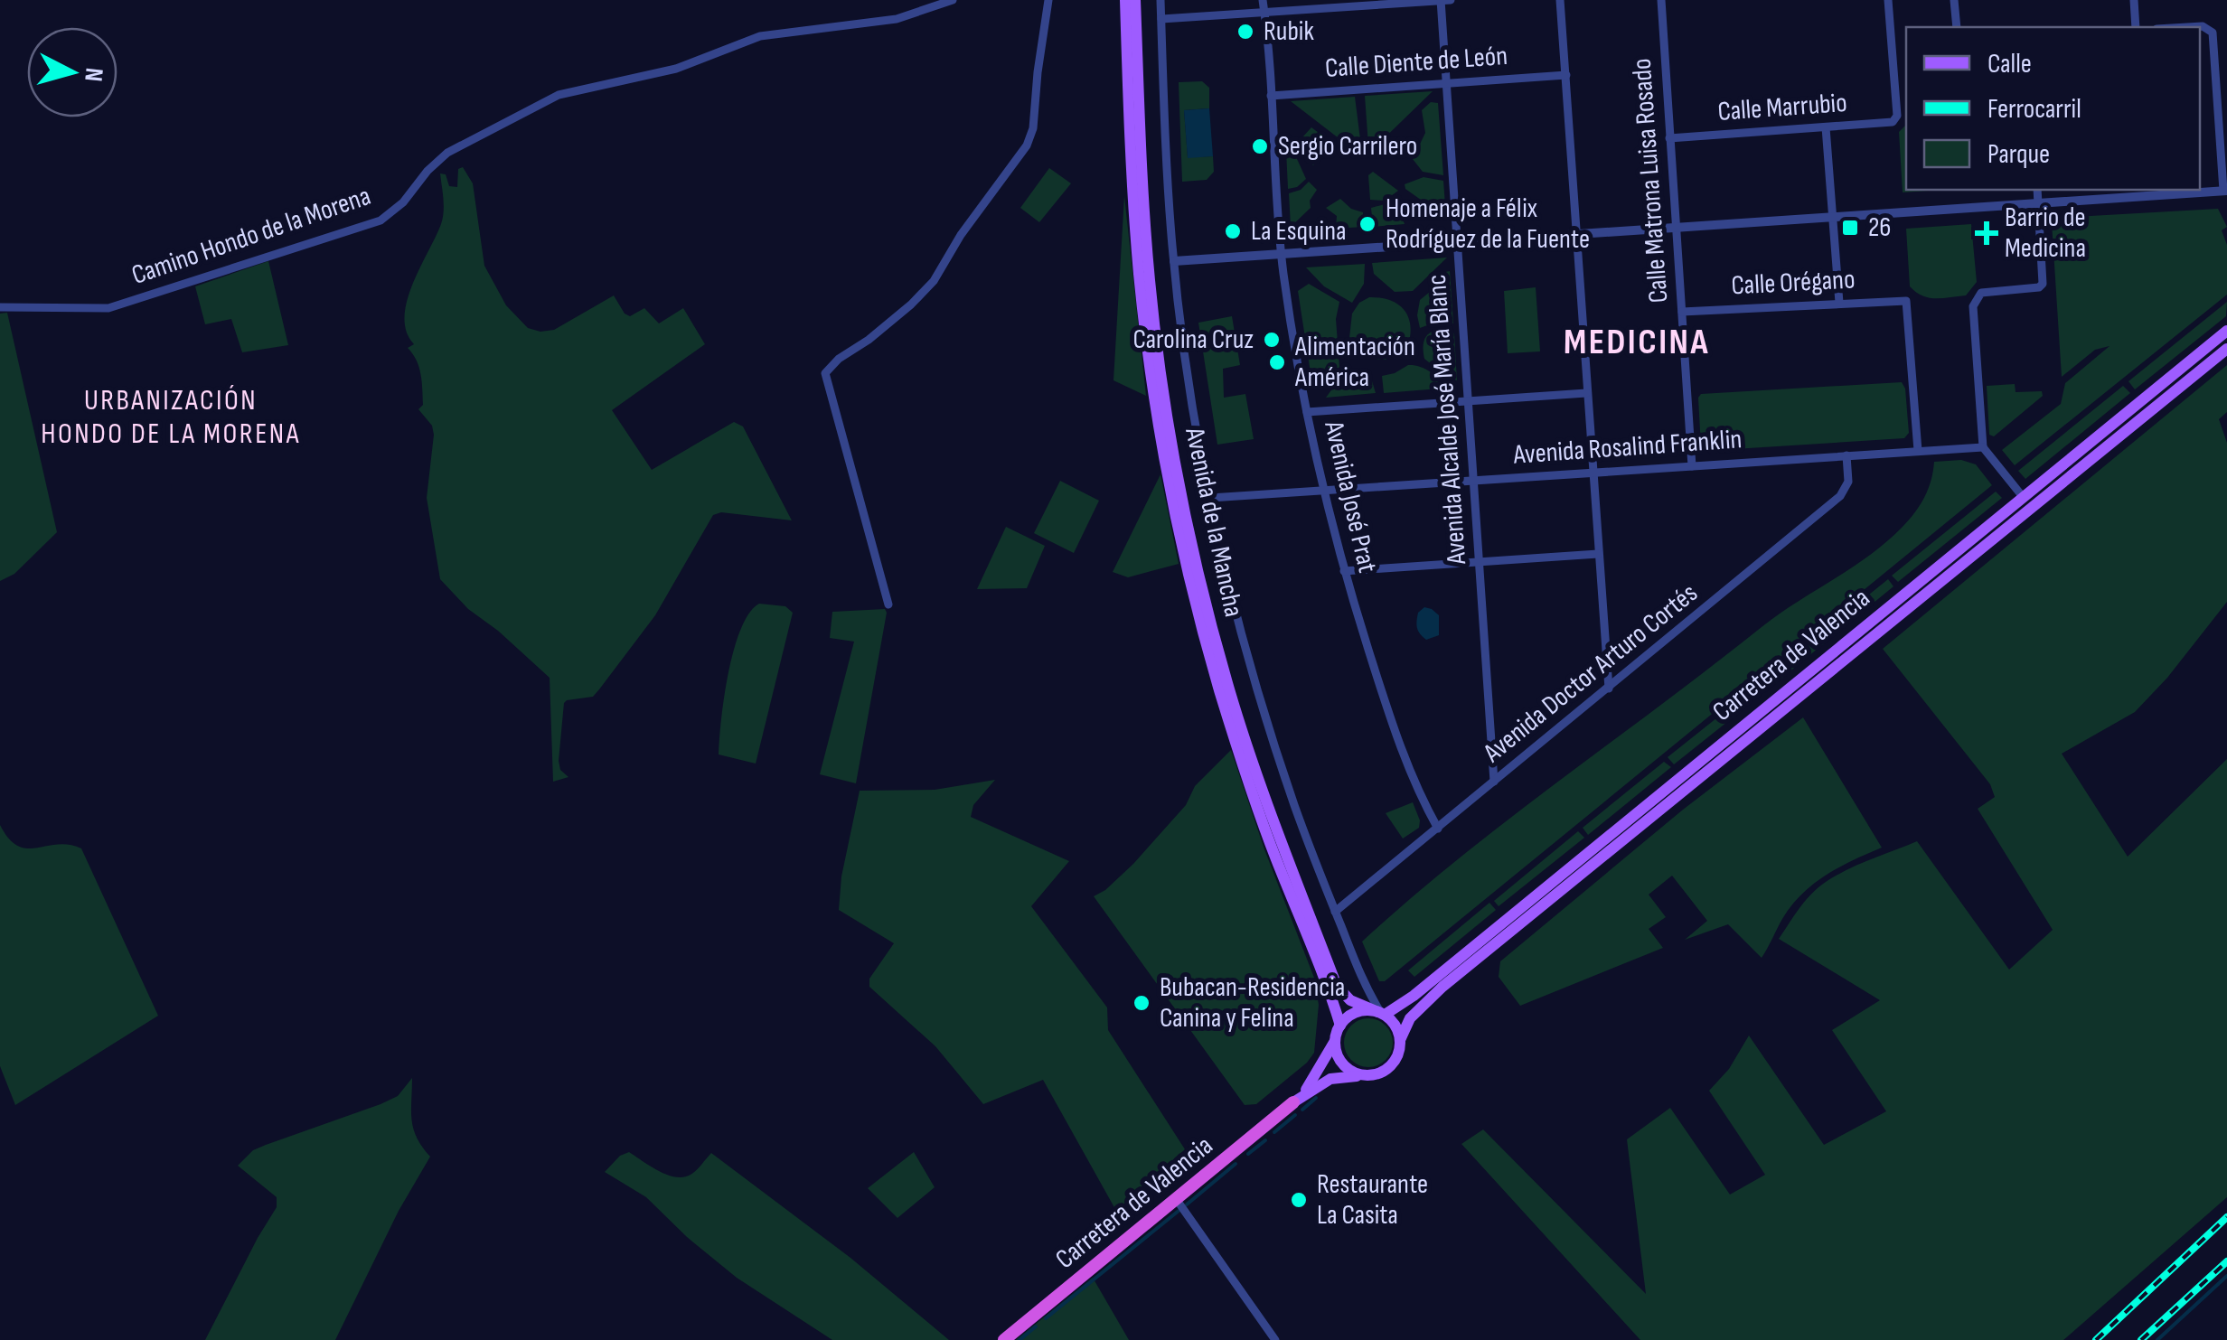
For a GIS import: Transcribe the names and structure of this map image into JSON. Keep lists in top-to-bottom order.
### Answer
{
  "streets": {
    "highway": ["Carretera de Valencia"],
    "main road": ["Avenida de la Mancha"],
    "street": [
      "Calle Diente de León",
      "Calle Marrubio",
      "Calle Matrona Luisa Rosado",
      "Camino Hondo de la Morena",
      "Calle Orégano",
      "Avenida Alcalde José María Blanc",
      "Avenida Rosalind Franklin",
      "Avenida José Prat",
      "Avenida Doctor Arturo Cortés"
    ]
  },
  "crossings": [
    ["Calle Diente de León", "Avenida Alcalde José María Blanc"],
    ["Calle Diente de León", "Avenida José Prat"],
    ["Calle Marrubio", "Calle Matrona Luisa Rosado"],
    ["Calle Matrona Luisa Rosado", "Calle Orégano"],
    ["Calle Matrona Luisa Rosado", "Avenida Rosalind Franklin"],
    ["Calle Orégano", "Avenida Rosalind Franklin"],
    ["Avenida Alcalde José María Blanc", "Avenida Rosalind Franklin"],
    ["Avenida Alcalde José María Blanc", "Avenida Doctor Arturo Cortés"],
    ["Avenida Rosalind Franklin", "Avenida José Prat"],
    ["Avenida Rosalind Franklin", "Avenida de la Mancha"],
    ["Avenida Rosalind Franklin", "Avenida Doctor Arturo Cortés"],
    ["Avenida José Prat", "Avenida Doctor Arturo Cortés"],
    ["Avenida de la Mancha", "Carretera de Valencia"],
    ["Avenida de la Mancha", "Avenida Doctor Arturo Cortés"]
  ],
  "districts": ["MEDICINA", "URBANIZACIÓN HONDO DE LA MORENA"],
  "places": {
    "other": [
      "Rubik",
      "Sergio Carrilero",
      "Homenaje a Félix Rodríguez de la Fuente",
      "La Esquina",
      "Carolina Cruz",
      "Alimentación América",
      "Bubacan-Residencia Canina y Felina",
      "Restaurante La Casita"
    ],
    "transit": ["26"],
    "health": ["Barrio de Medicina"]
  },
  "legend": ["Calle", "Ferrocarril", "Parque"],
  "north": "right"
}
